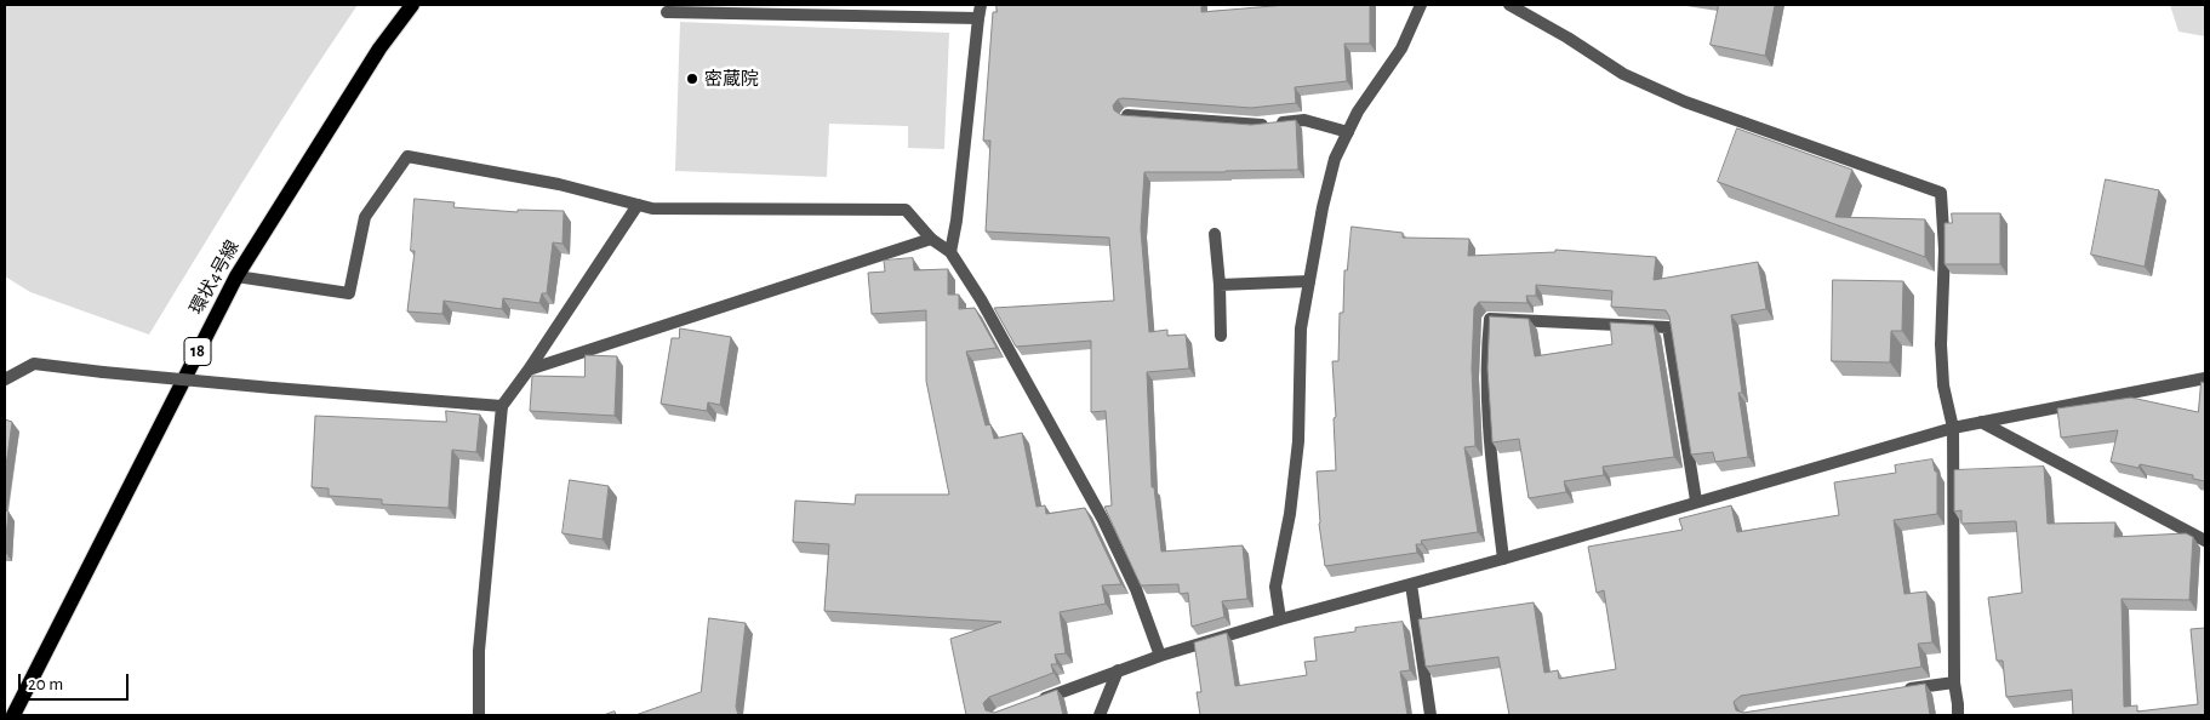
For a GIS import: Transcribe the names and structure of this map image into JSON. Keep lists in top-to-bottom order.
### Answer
{
  "streets": {
    "main road": ["環状4号線", "18"]
  },
  "places": ["密蔵院"],
  "scale_bar": "20 m"
}
